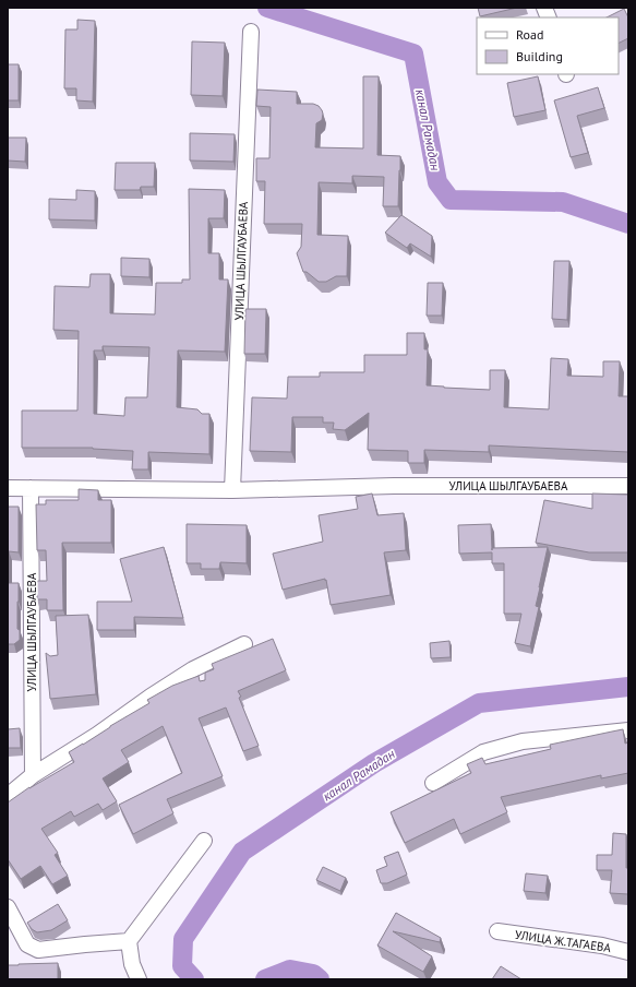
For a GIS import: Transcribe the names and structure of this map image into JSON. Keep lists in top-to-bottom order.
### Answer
{
  "streets": {
    "street": ["УЛИЦА ШЫЛГАУБАЕВА", "УЛИЦА Ж.ТАГАЕВА"]
  },
  "water": ["канал Рамадан"],
  "legend": ["Road", "Building"]
}
